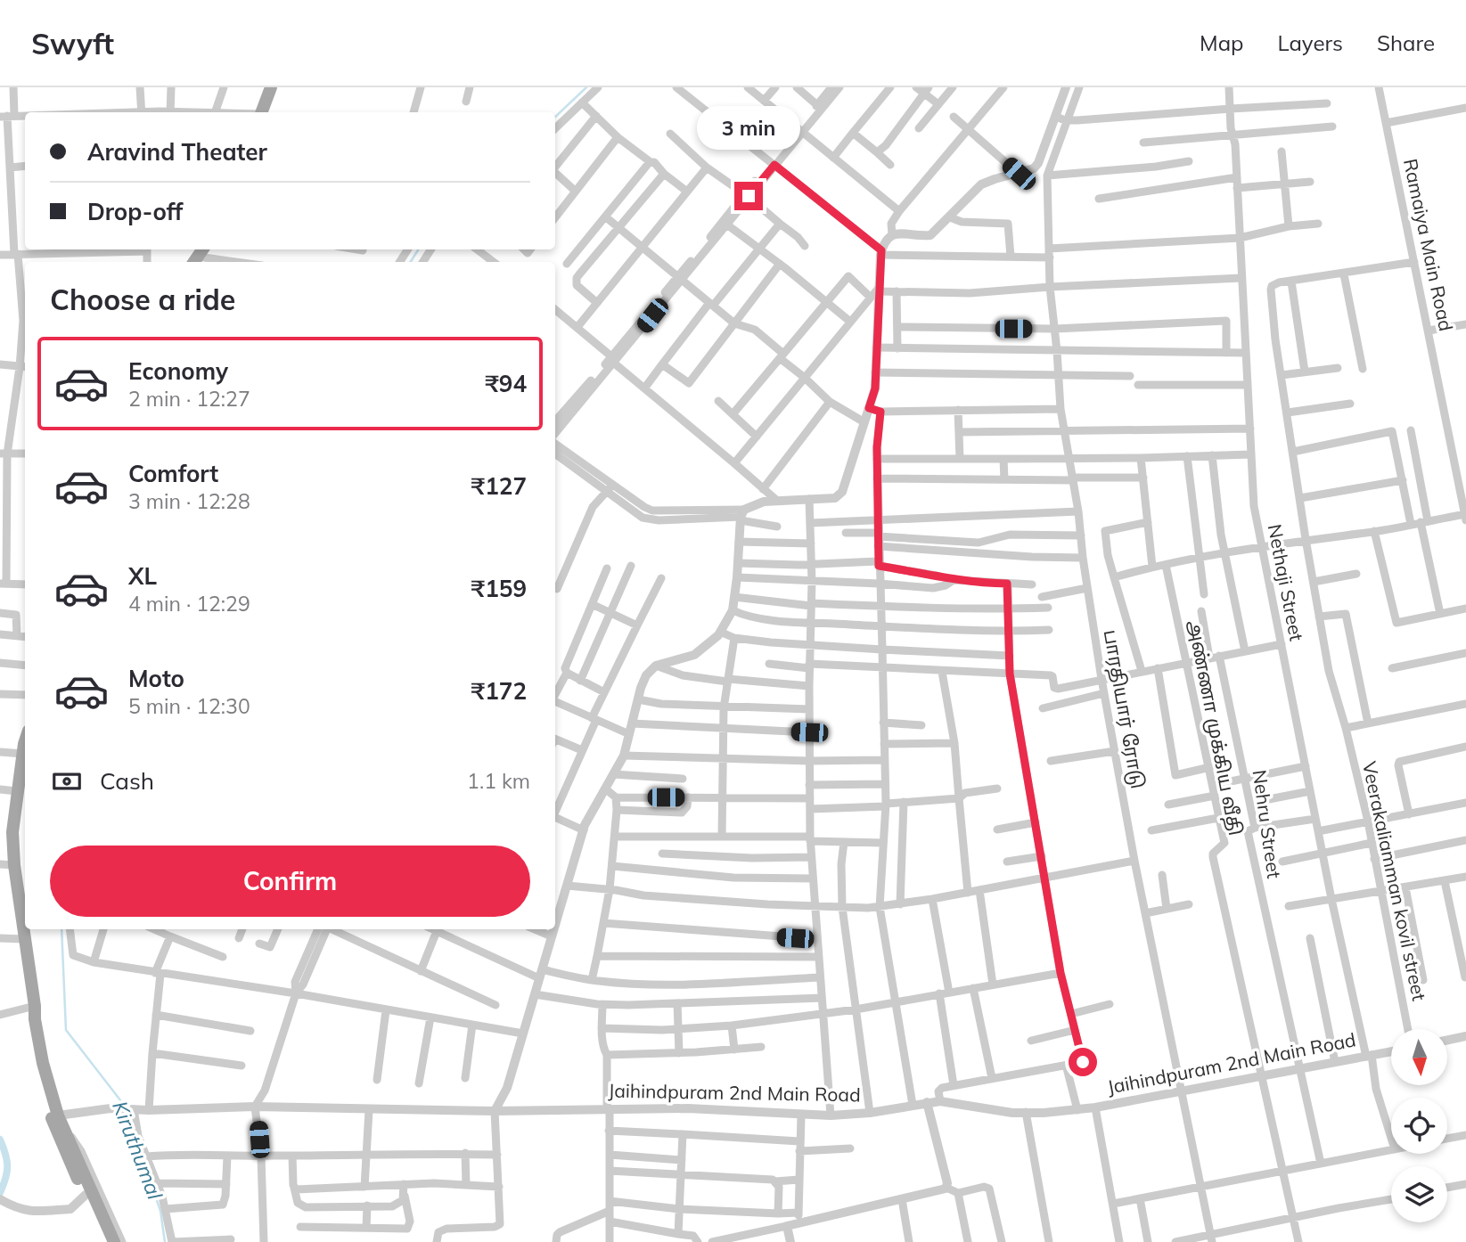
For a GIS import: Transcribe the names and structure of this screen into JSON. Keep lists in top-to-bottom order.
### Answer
{
  "streets": {
    "street": [
      "Ramaiya Main Road",
      "Nethaji Street",
      "பாரதியார் ரோடு",
      "அண்ணா முக்கிய வீதி",
      "Nehru Street",
      "Veerakaliamman kovil street",
      "Jaihindpuram 2nd Main Road"
    ]
  },
  "crossings": [
    ["Nethaji Street", "Jaihindpuram 2nd Main Road"],
    ["பாரதியார் ரோடு", "Jaihindpuram 2nd Main Road"],
    ["அண்ணா முக்கிய வீதி", "Jaihindpuram 2nd Main Road"],
    ["Nehru Street", "Jaihindpuram 2nd Main Road"]
  ],
  "water": ["Kiruthumal"],
  "north": "bottom",
  "page": {
    "header": "Swyft",
    "nav": ["Map", "Layers", "Share"],
    "bubble": "3 min",
    "banner": ["Aravind Theater", "Drop-off"],
    "heading": "Choose a ride",
    "list": [
      {
        "name": "Economy",
        "note": "2 min · 12:27",
        "value": "₹94"
      },
      {
        "name": "Comfort",
        "note": "3 min · 12:28",
        "value": "₹127"
      },
      {
        "name": "XL",
        "note": "4 min · 12:29",
        "value": "₹159"
      },
      {
        "name": "Moto",
        "note": "5 min · 12:30",
        "value": "₹172"
      }
    ],
    "pay": ["Cash", "1.1 km"],
    "buttons": "Confirm"
  }
}
